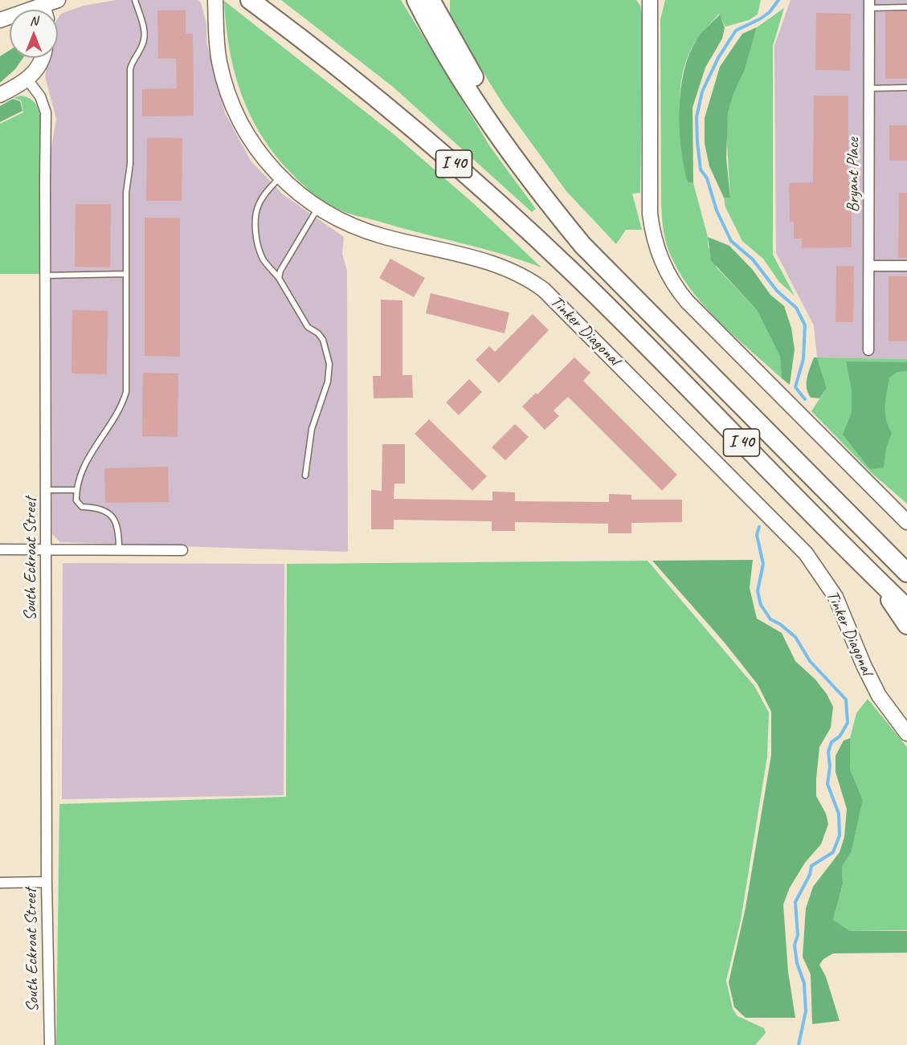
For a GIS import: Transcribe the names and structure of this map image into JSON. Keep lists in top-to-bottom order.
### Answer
{
  "streets": {
    "highway": ["I 40", "Tinker Diagonal"],
    "street": ["Bryant Place", "South Eckroat Street"]
  },
  "north": "top"
}
